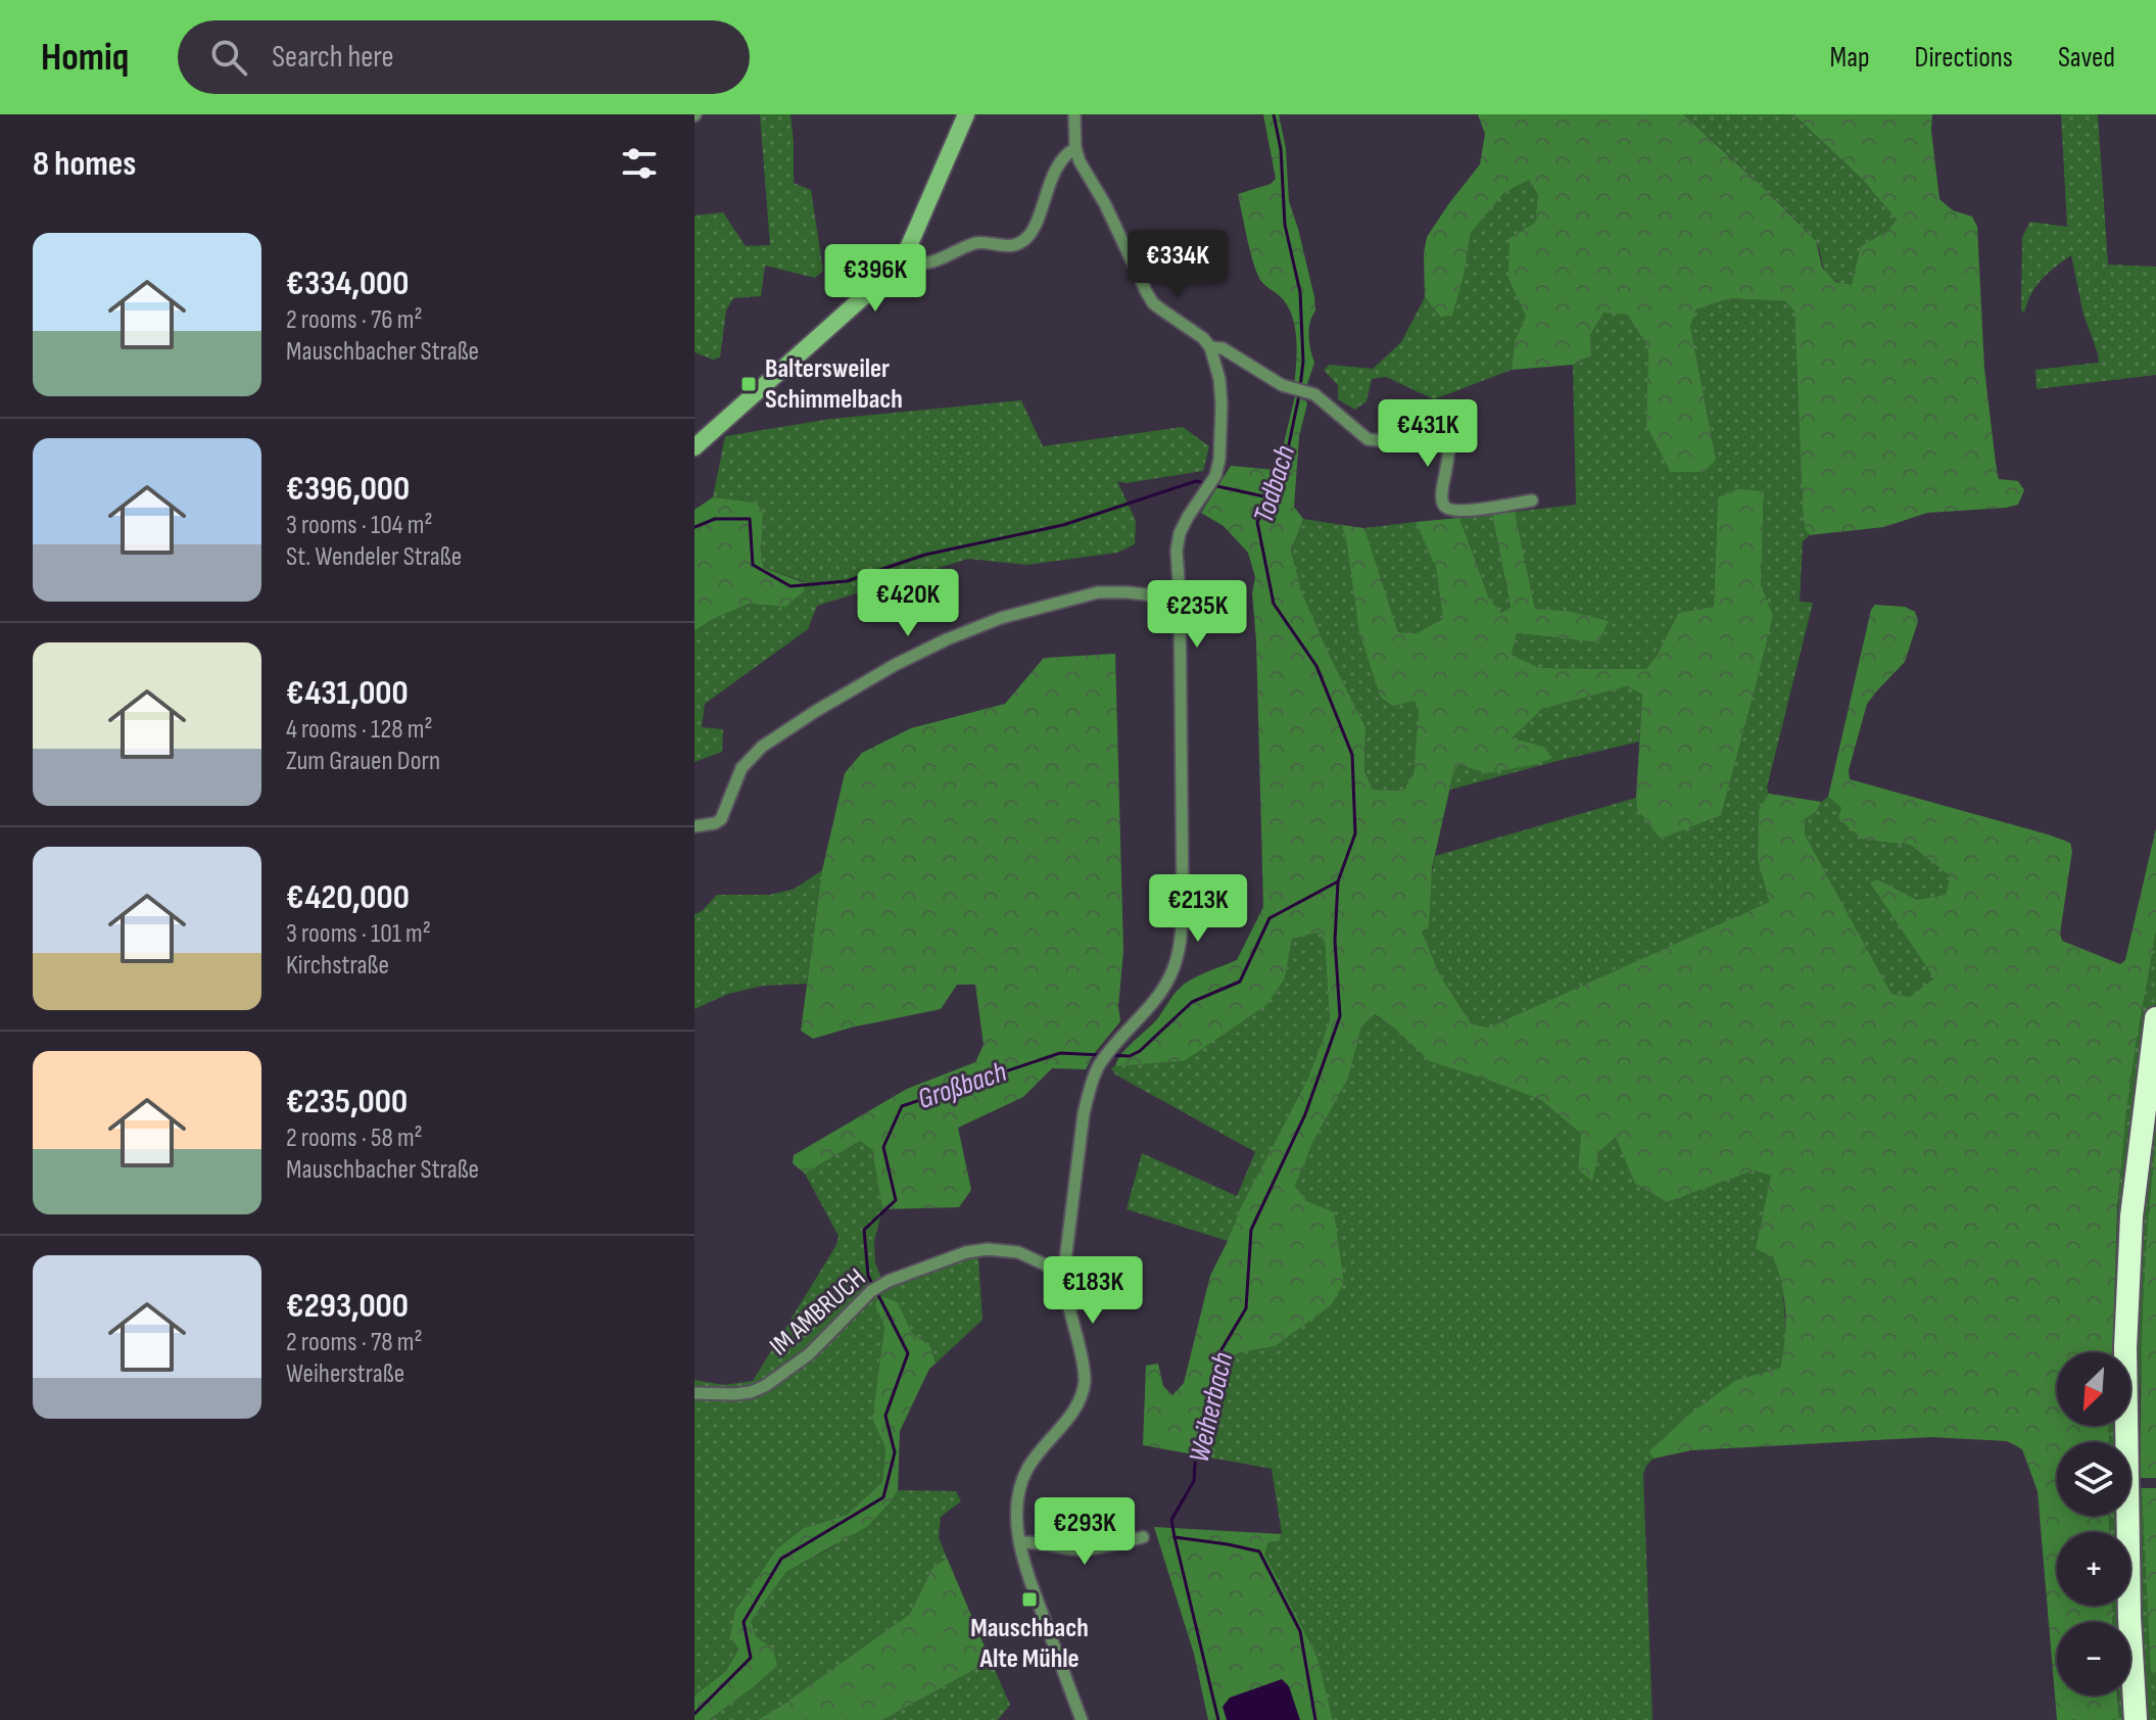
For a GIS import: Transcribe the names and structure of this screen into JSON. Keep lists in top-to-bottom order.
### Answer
{
  "streets": {
    "street": ["IM AMBRUCH"]
  },
  "water": ["Todbach", "Großbach", "Weiherbach"],
  "places": {
    "transit": ["Baltersweiler Schimmelbach", "Mauschbach Alte Mühle"]
  },
  "north": "bottom left",
  "page": {
    "header": "Homiq",
    "search": "Search here",
    "nav": ["Map", "Directions", "Saved"],
    "heading": "8 homes",
    "list": [
      {
        "name": "€334,000",
        "note": "2 rooms · 76 m² · Mauschbacher Straße"
      },
      {
        "name": "€396,000",
        "note": "3 rooms · 104 m² · St. Wendeler Straße"
      },
      {
        "name": "€431,000",
        "note": "4 rooms · 128 m² · Zum Grauen Dorn"
      },
      {
        "name": "€420,000",
        "note": "3 rooms · 101 m² · Kirchstraße"
      },
      {
        "name": "€235,000",
        "note": "2 rooms · 58 m² · Mauschbacher Straße"
      },
      {
        "name": "€293,000",
        "note": "2 rooms · 78 m² · Weiherstraße"
      }
    ],
    "price": [
      "€334K",
      "€396K",
      "€431K",
      "€420K",
      "€235K",
      "€213K",
      "€183K",
      "€293K"
    ],
    "map_buttons": ["+", "−"]
  }
}
